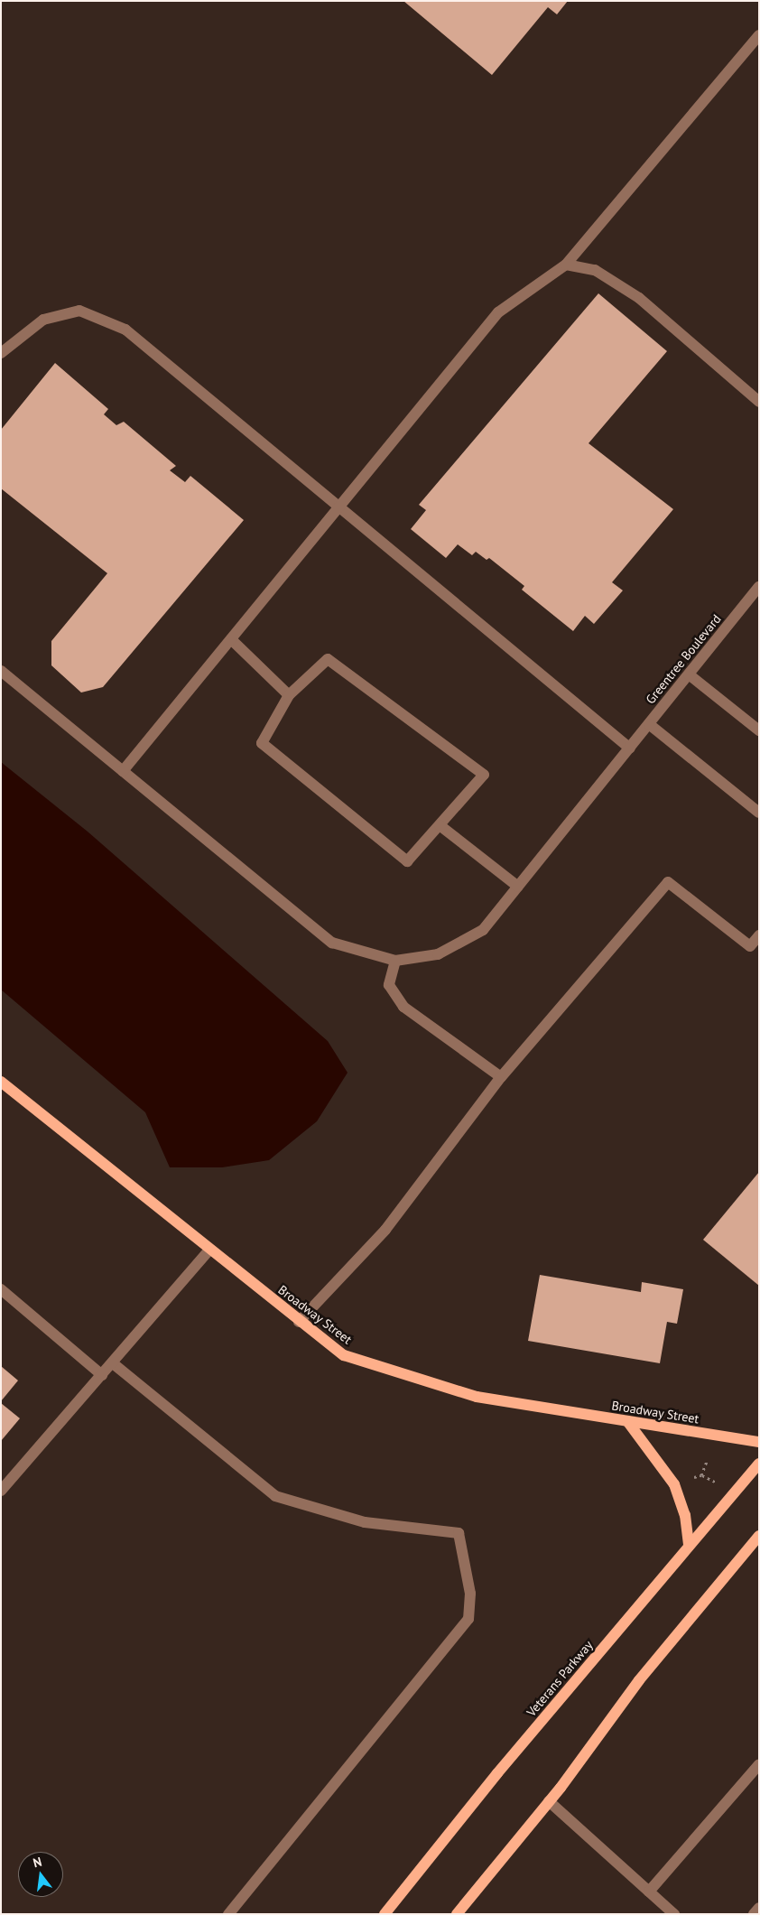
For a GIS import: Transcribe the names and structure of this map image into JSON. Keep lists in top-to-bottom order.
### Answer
{
  "streets": {
    "main road": ["Broadway Street", "Veterans Parkway"],
    "street": ["Greentree Boulevard"]
  },
  "north": "top"
}
